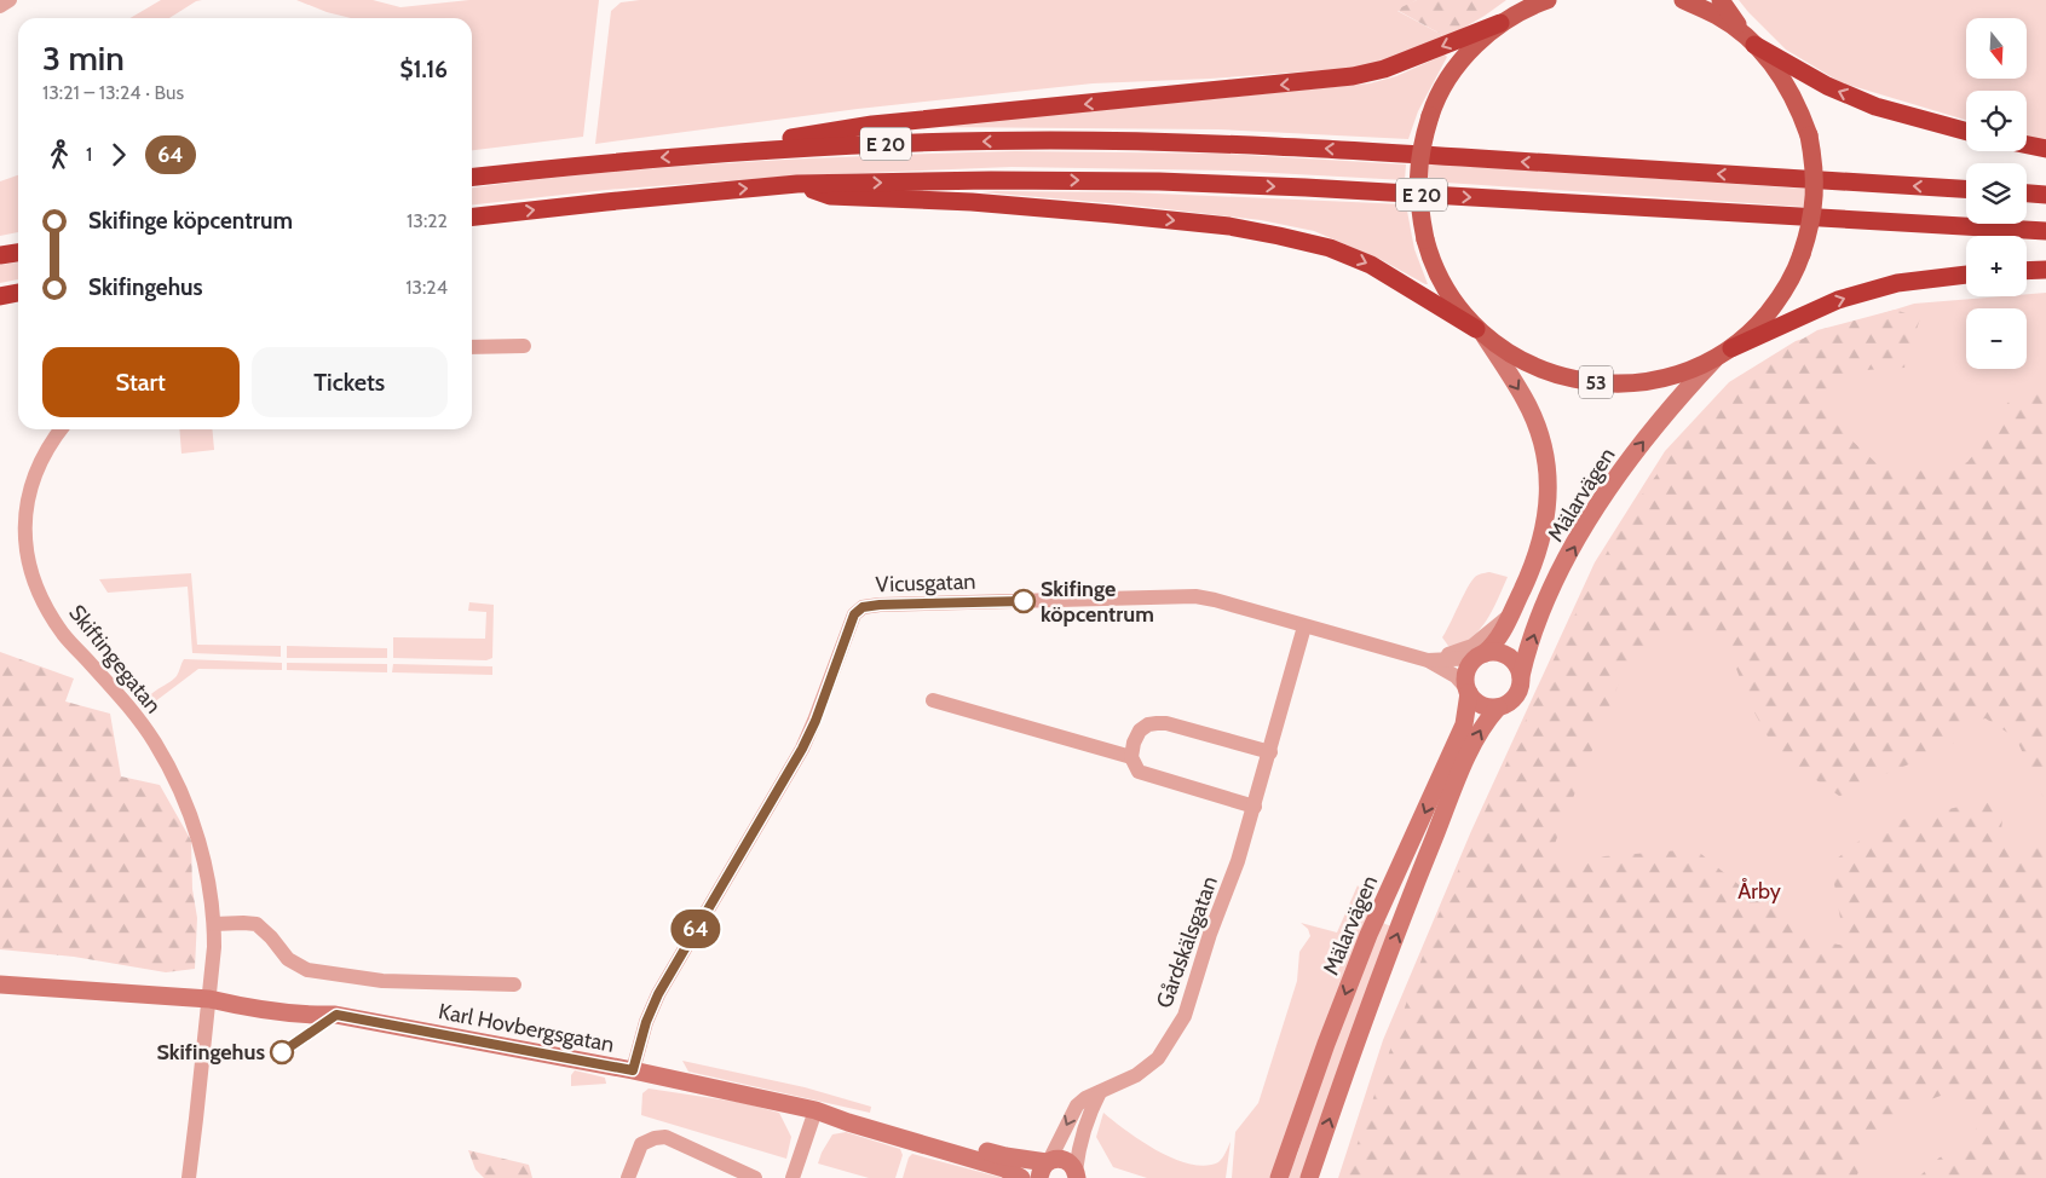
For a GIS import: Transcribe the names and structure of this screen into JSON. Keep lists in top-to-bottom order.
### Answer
{
  "streets": {
    "highway": ["E 20"],
    "main road": ["53", "Mälarvägen", "Karl Hovbergsgatan"],
    "street": ["Vicusgatan", "Skiftingegatan", "Gårdskälsgatan"]
  },
  "crossings": [
    ["E 20", "53"],
    ["E 20", "Mälarvägen"],
    ["53", "Mälarvägen"],
    ["Mälarvägen", "Vicusgatan"],
    ["Vicusgatan", "Gårdskälsgatan"],
    ["Vicusgatan", "Karl Hovbergsgatan"],
    ["Skiftingegatan", "Karl Hovbergsgatan"],
    ["Gårdskälsgatan", "Karl Hovbergsgatan"]
  ],
  "parks": ["Årby"],
  "places": ["Skifinge köpcentrum", "Skifingehus"],
  "lines": ["bus line 64"],
  "north": "bottom",
  "page": {
    "on_map": "64",
    "map_buttons": ["+", "−"],
    "heading": ["3 min", "13:21 – 13:24 · Bus", "$1.16"],
    "legs": ["1", "64"],
    "list": [
      {
        "name": "Skifinge köpcentrum",
        "value": "13:22"
      },
      {
        "name": "Skifingehus",
        "value": "13:24"
      }
    ],
    "buttons": ["Start", "Tickets"]
  }
}
